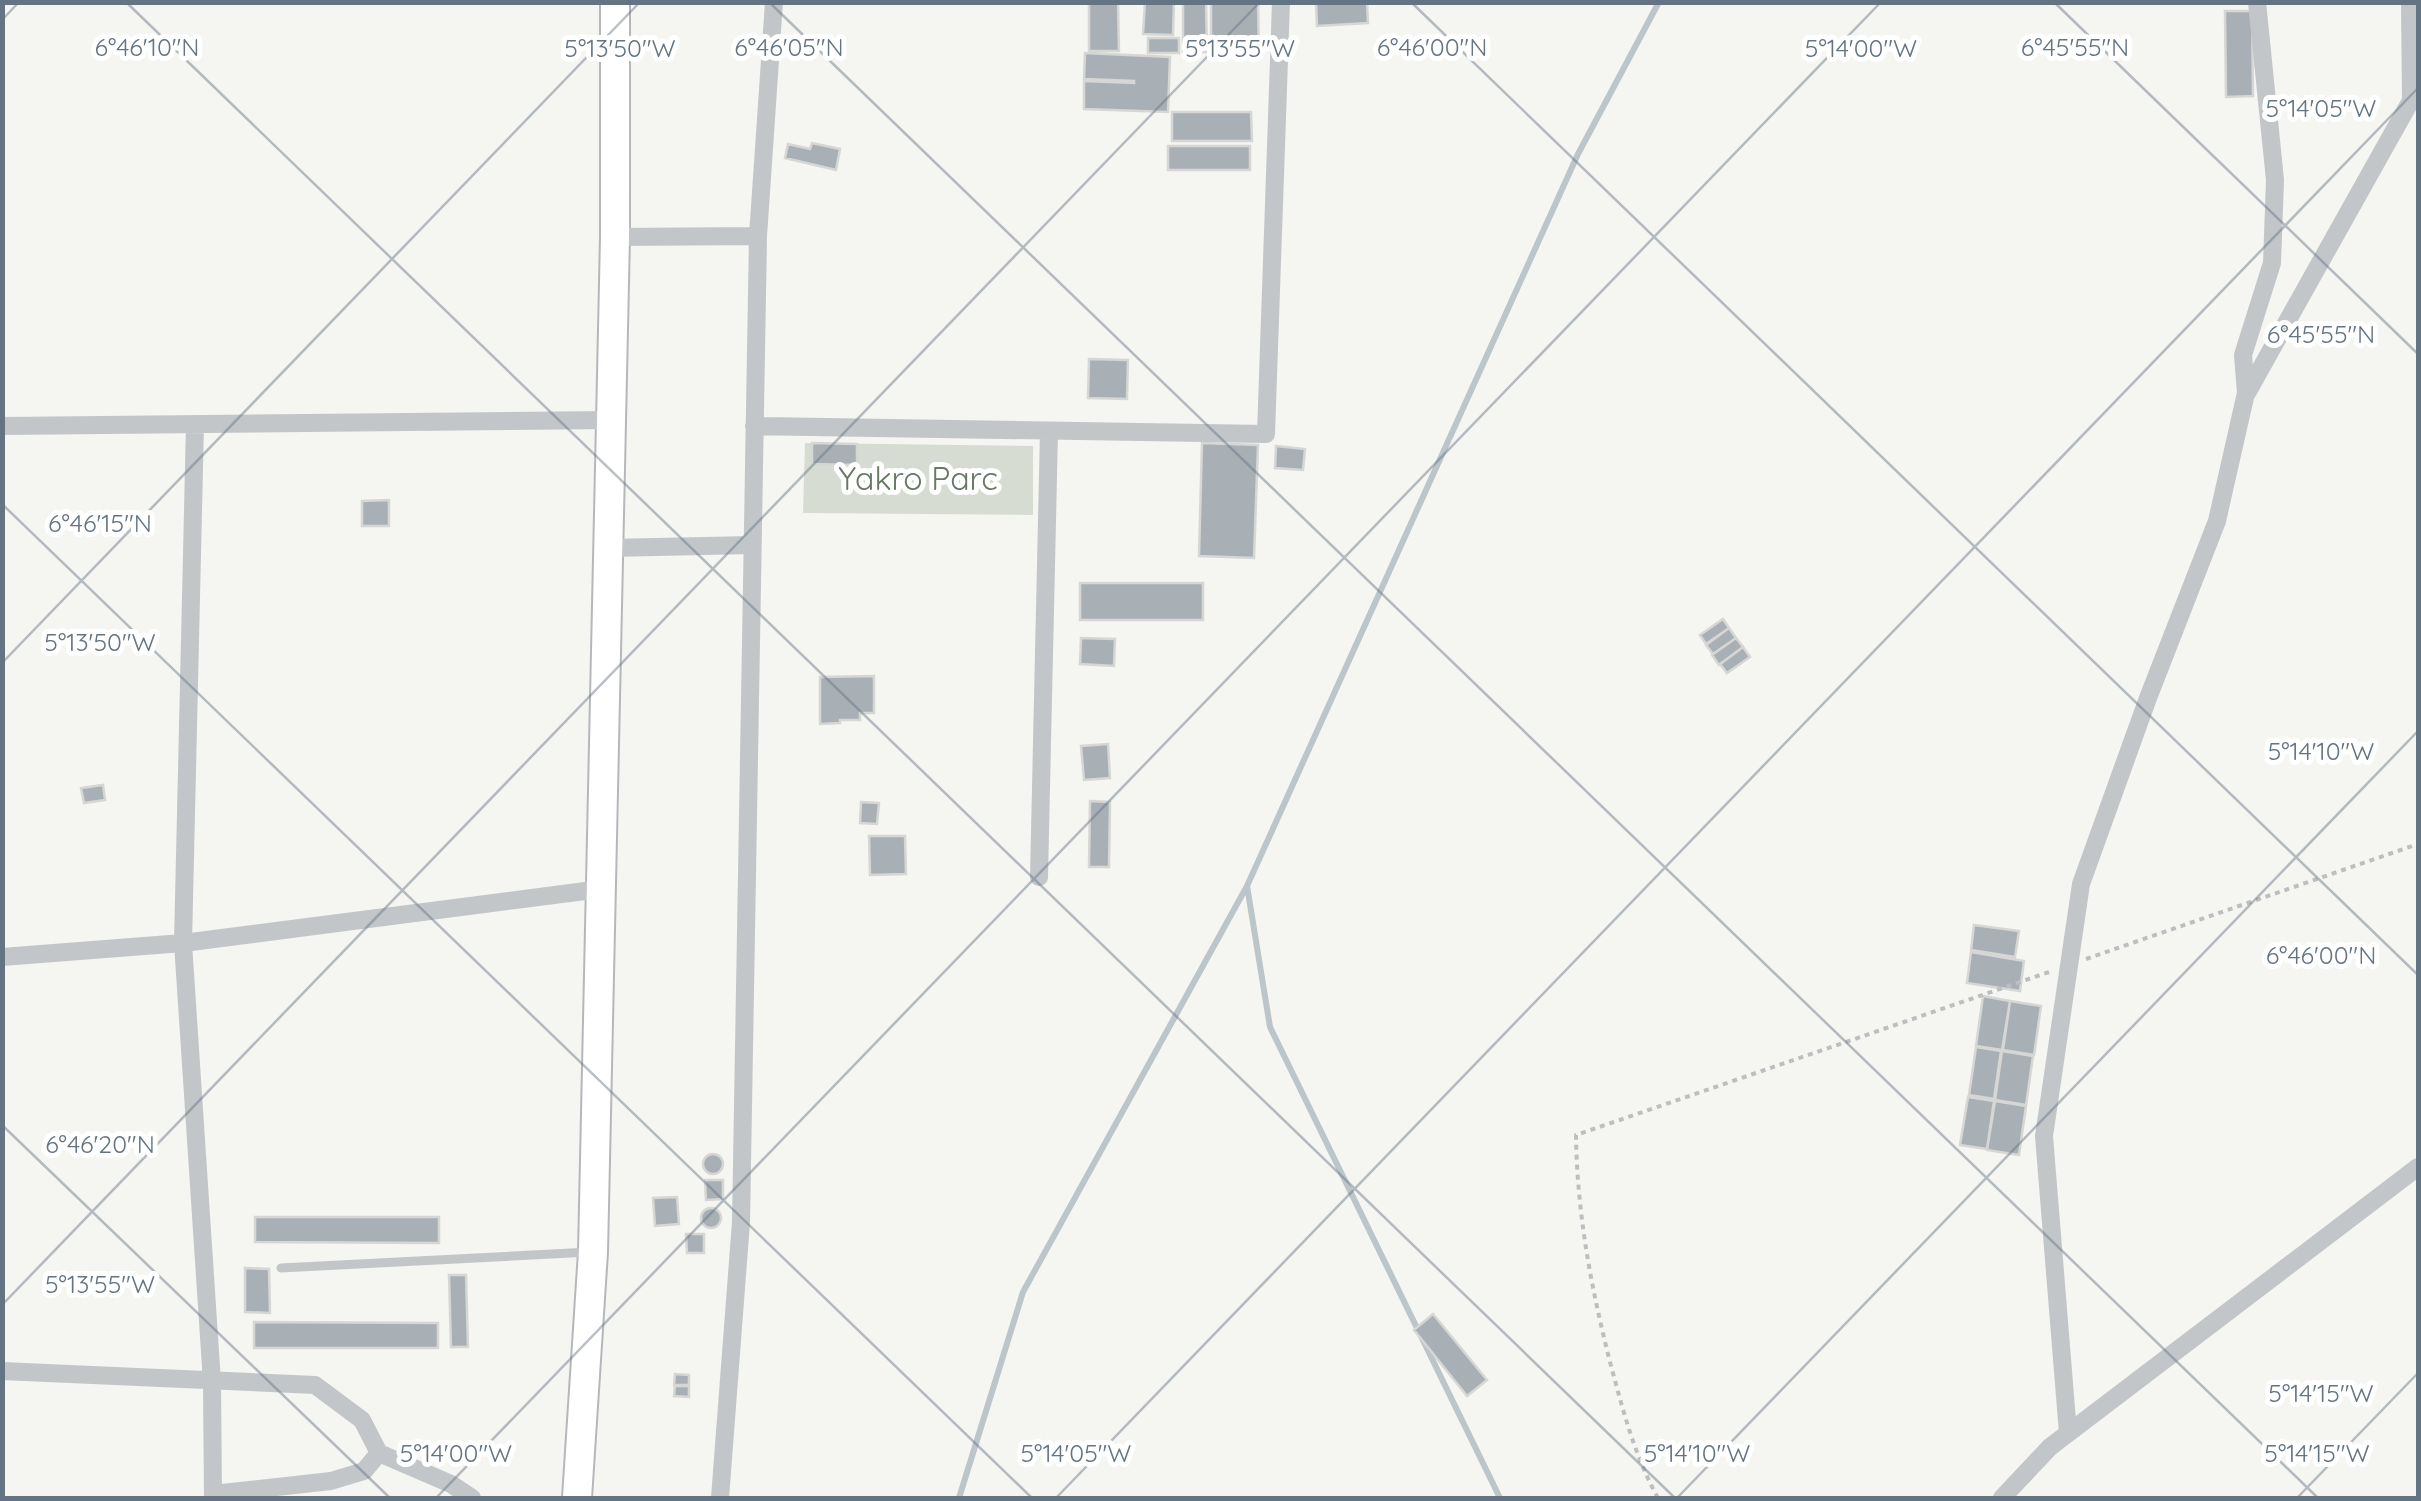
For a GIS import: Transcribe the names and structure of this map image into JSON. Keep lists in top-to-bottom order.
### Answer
{
  "parks": ["Yakro Parc"],
  "coordinates": [
    "6°46'10\"N",
    "6°46'05\"N",
    "6°46'00\"N",
    "6°45'55\"N",
    "5°13'50\"W",
    "5°13'55\"W",
    "5°14'00\"W",
    "5°14'05\"W",
    "6°46'15\"N",
    "5°14'10\"W",
    "6°46'20\"N",
    "5°14'15\"W"
  ]
}
